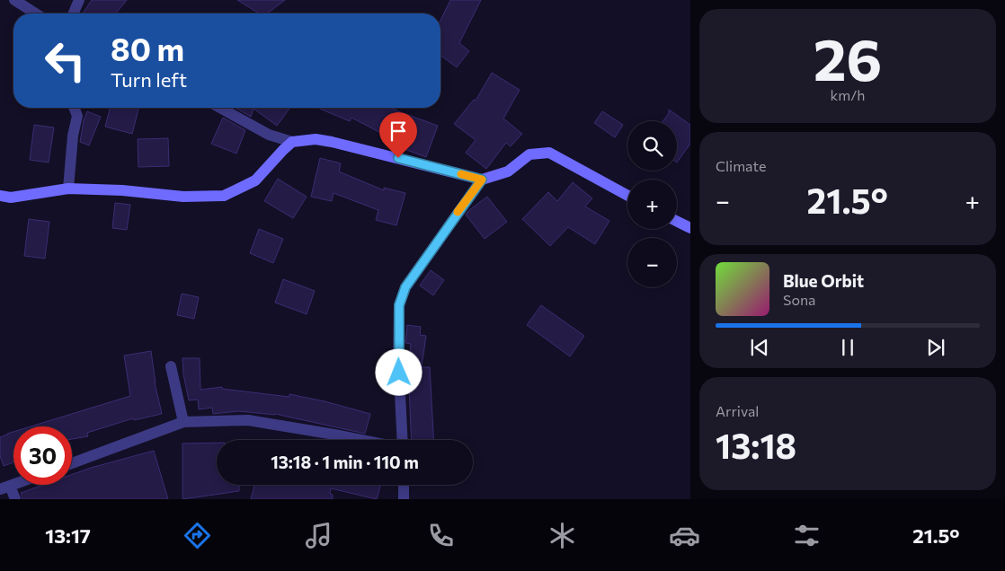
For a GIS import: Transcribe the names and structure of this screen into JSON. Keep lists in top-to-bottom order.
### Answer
{
  "page": {
    "tile": [
      ["26", "km/h"],
      "Climate",
      ["Arrival", "13:18"]
    ],
    "turn": ["80 m", "Turn left"],
    "map_buttons": ["+", "−"],
    "heat": ["−", "21.5°", "+"],
    "song": ["Blue Orbit", "Sona"],
    "limit": "30",
    "trip": "13:18 · 1 min · 110 m",
    "tabs": ["13:17", "21.5°"]
  }
}
